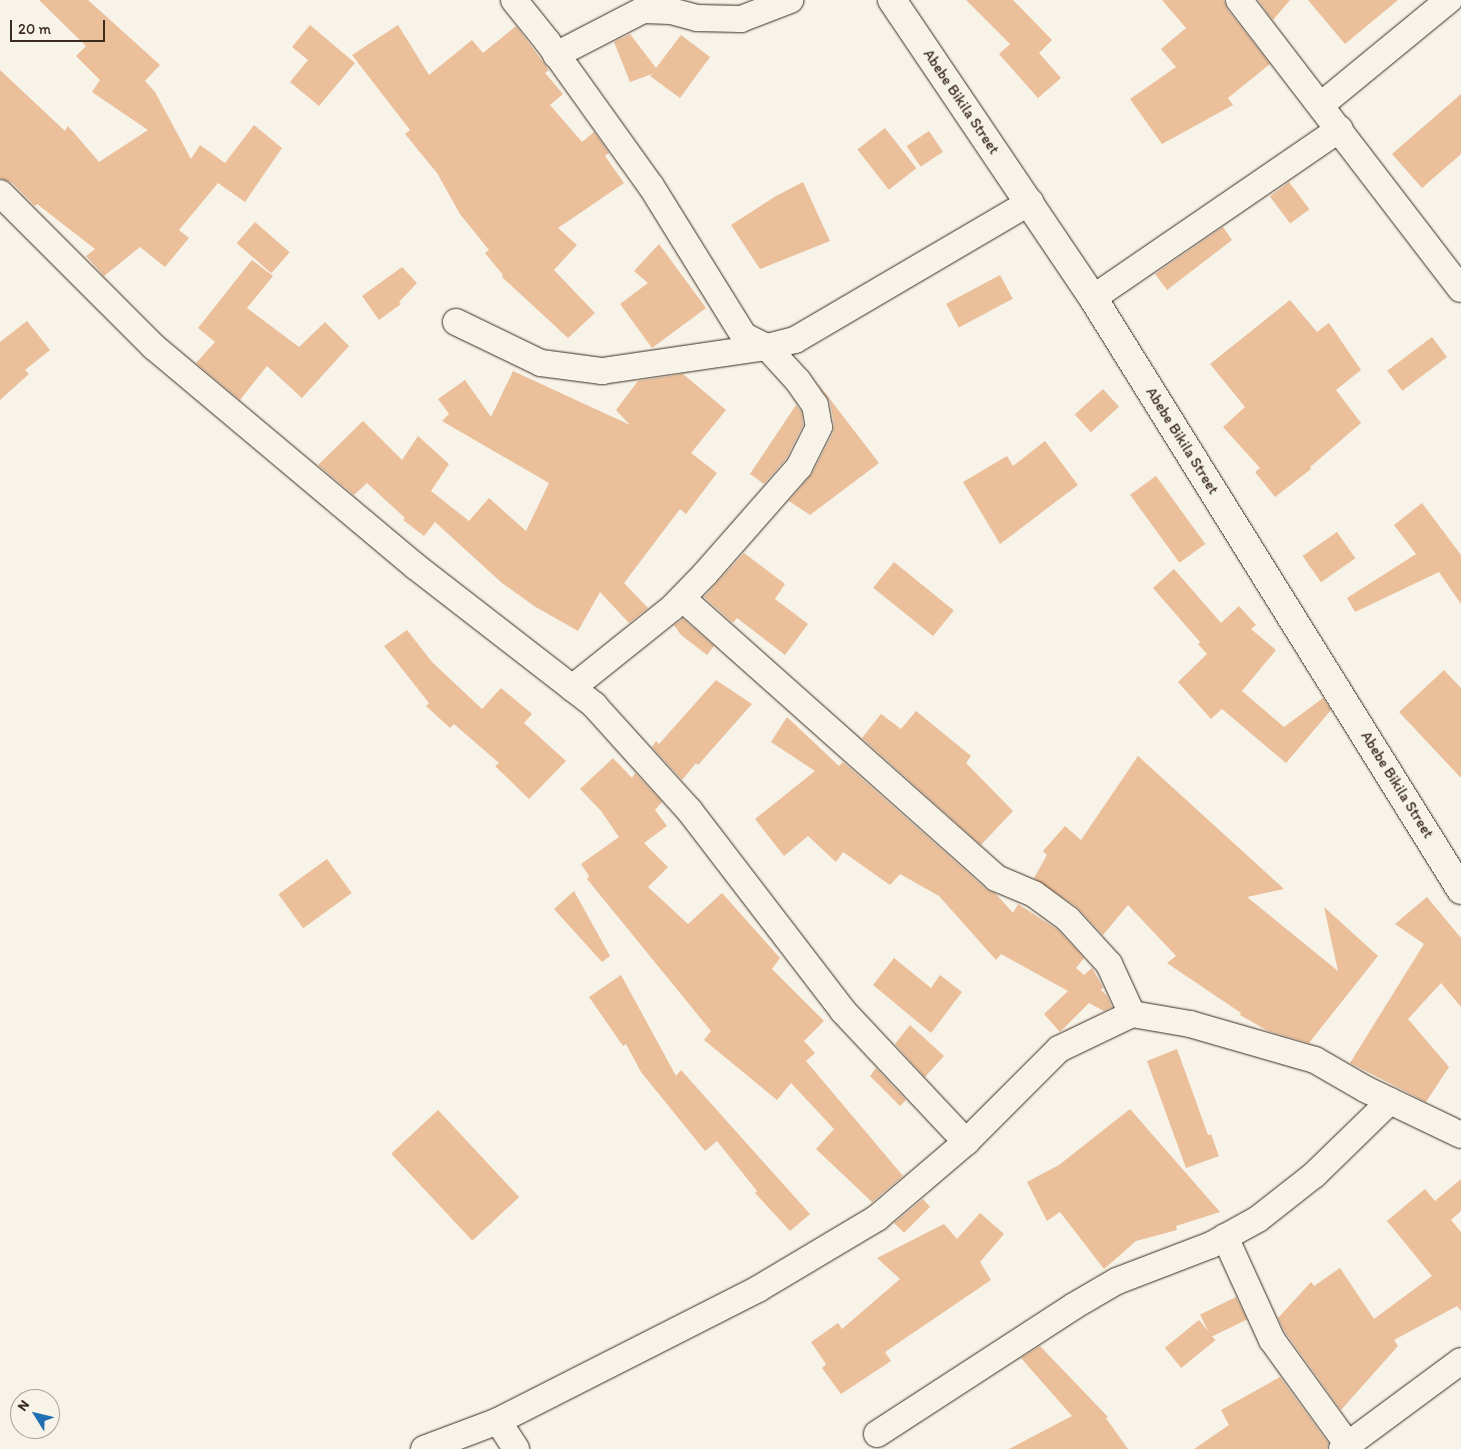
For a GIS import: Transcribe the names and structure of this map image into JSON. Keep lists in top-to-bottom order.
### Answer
{
  "streets": {
    "main road": ["Abebe Bikila Street"]
  },
  "scale_bar": "20 m",
  "north": "top left"
}
